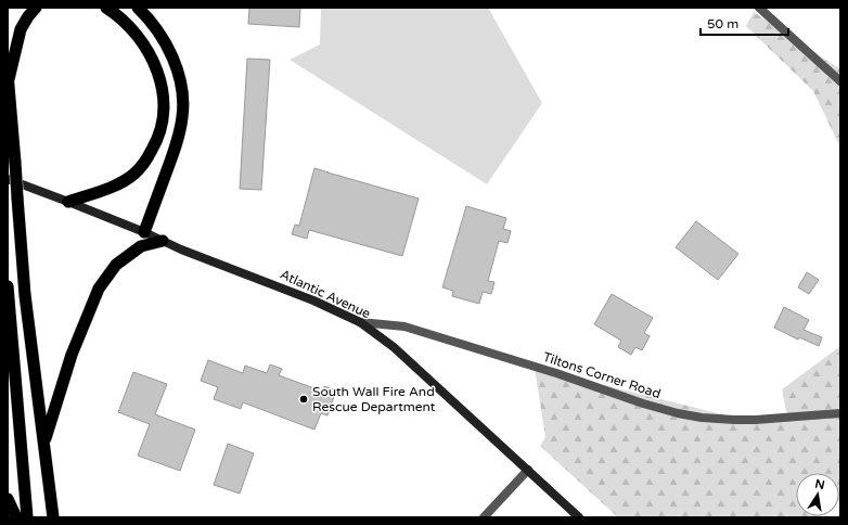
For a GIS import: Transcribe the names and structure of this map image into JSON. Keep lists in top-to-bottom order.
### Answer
{
  "streets": {
    "main road": ["Atlantic Avenue"],
    "street": ["Tiltons Corner Road"]
  },
  "crossings": [
    ["Atlantic Avenue", "Tiltons Corner Road"]
  ],
  "places": ["South Wall Fire And Rescue Department"],
  "scale_bar": "50 m",
  "north": "top"
}
